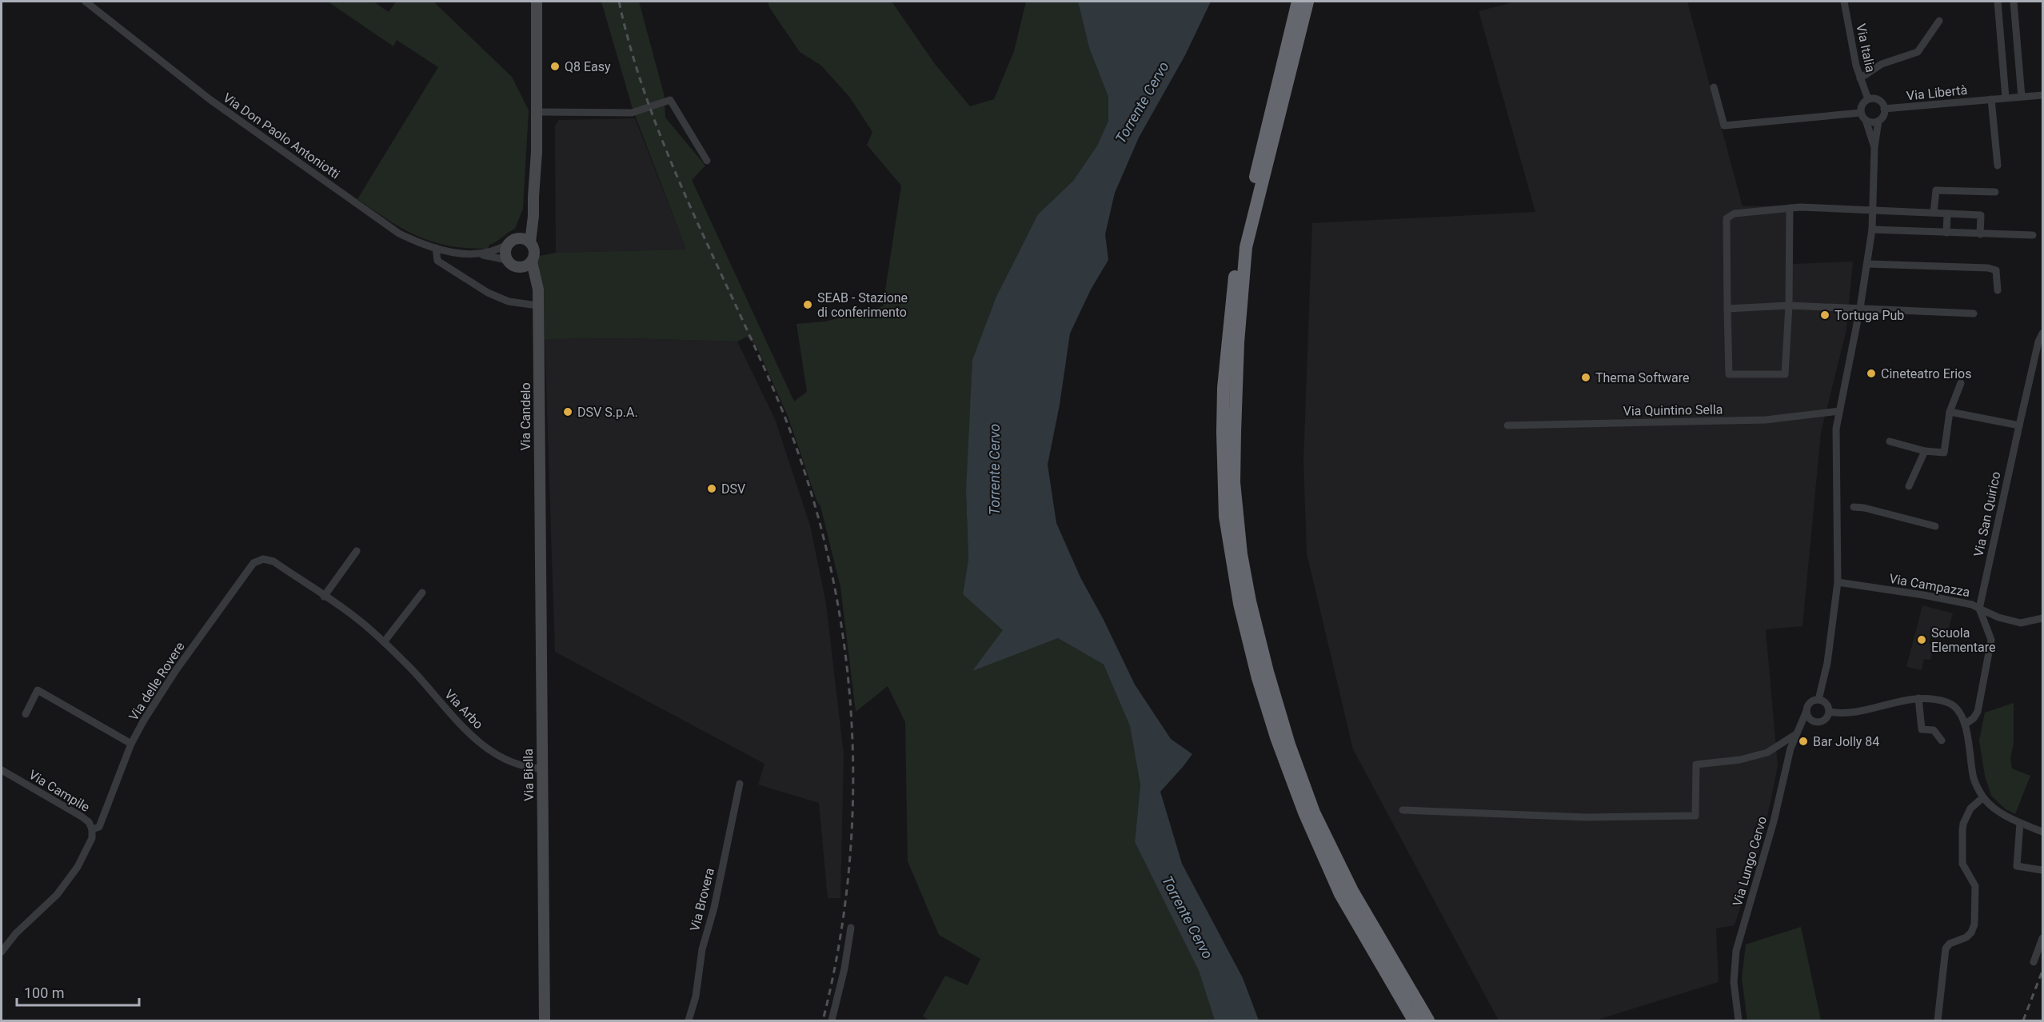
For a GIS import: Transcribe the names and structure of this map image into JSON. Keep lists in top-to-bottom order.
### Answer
{
  "streets": {
    "street": [
      "Via Italia",
      "Via Libertà",
      "Via Don Paolo Antoniotti",
      "Via Quintino Sella",
      "Via Candelo",
      "Via San Quirico",
      "Via Campazza",
      "Via delle Rovere",
      "Via Arbo",
      "Via Biella",
      "Via Campile",
      "Via Lungo Cervo",
      "Via Brovera"
    ]
  },
  "crossings": [
    ["Via Italia", "Via Libertà"],
    ["Via Don Paolo Antoniotti", "Via Candelo"],
    ["Via Candelo", "Via Biella"],
    ["Via San Quirico", "Via Campazza"],
    ["Via delle Rovere", "Via Arbo"],
    ["Via delle Rovere", "Via Campile"],
    ["Via Arbo", "Via Biella"]
  ],
  "water": ["Torrente Cervo"],
  "places": [
    "Q8 Easy",
    "SEAB - Stazione di conferimento",
    "Tortuga Pub",
    "Cineteatro Erios",
    "Thema Software",
    "DSV S.p.A.",
    "DSV",
    "Scuola Elementare",
    "Bar Jolly 84"
  ],
  "scale_bar": "100 m"
}
